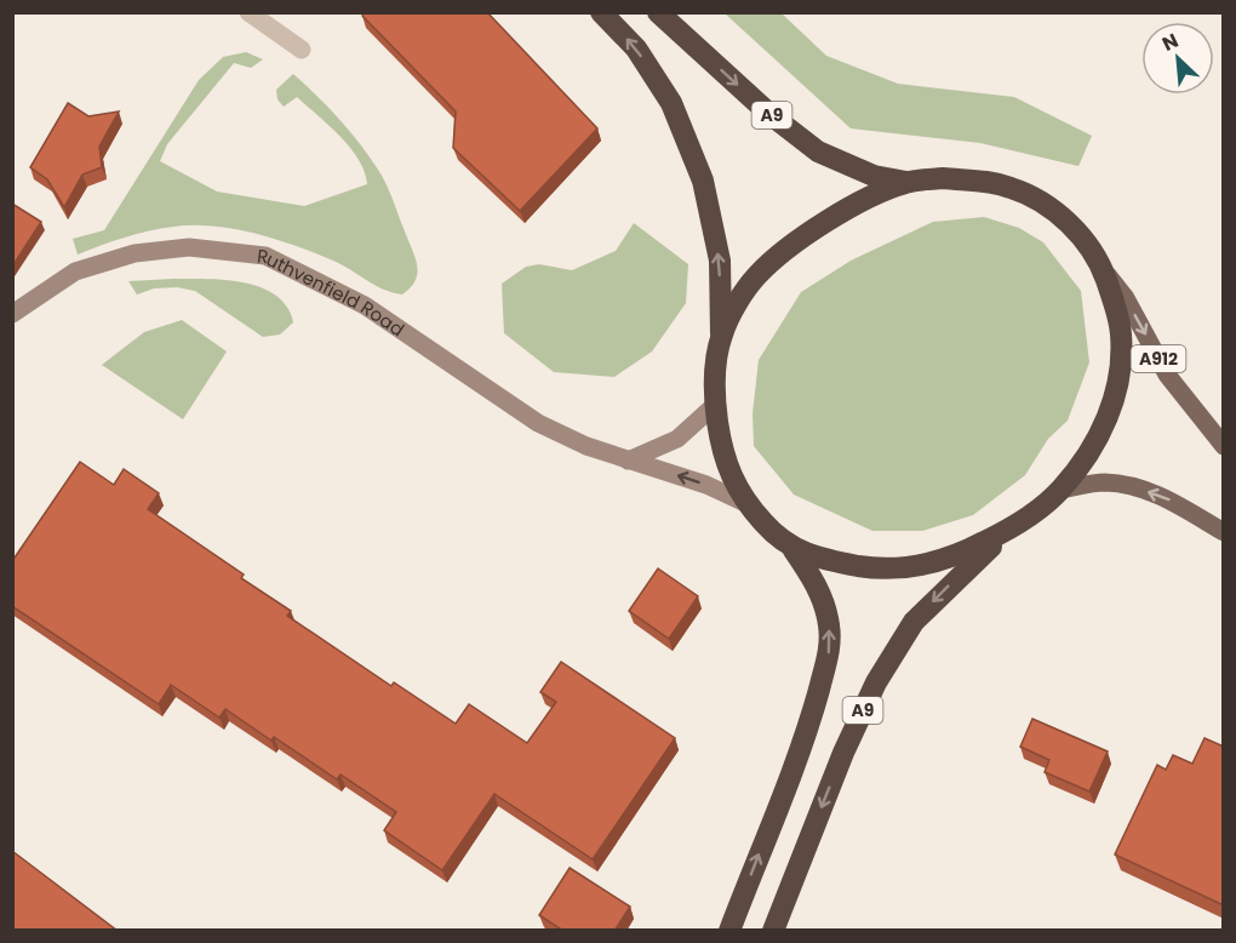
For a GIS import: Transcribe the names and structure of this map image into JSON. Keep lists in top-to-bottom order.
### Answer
{
  "streets": {
    "highway": ["A9"],
    "main road": ["A912"],
    "street": ["Ruthvenfield Road"]
  },
  "north": "top left"
}
